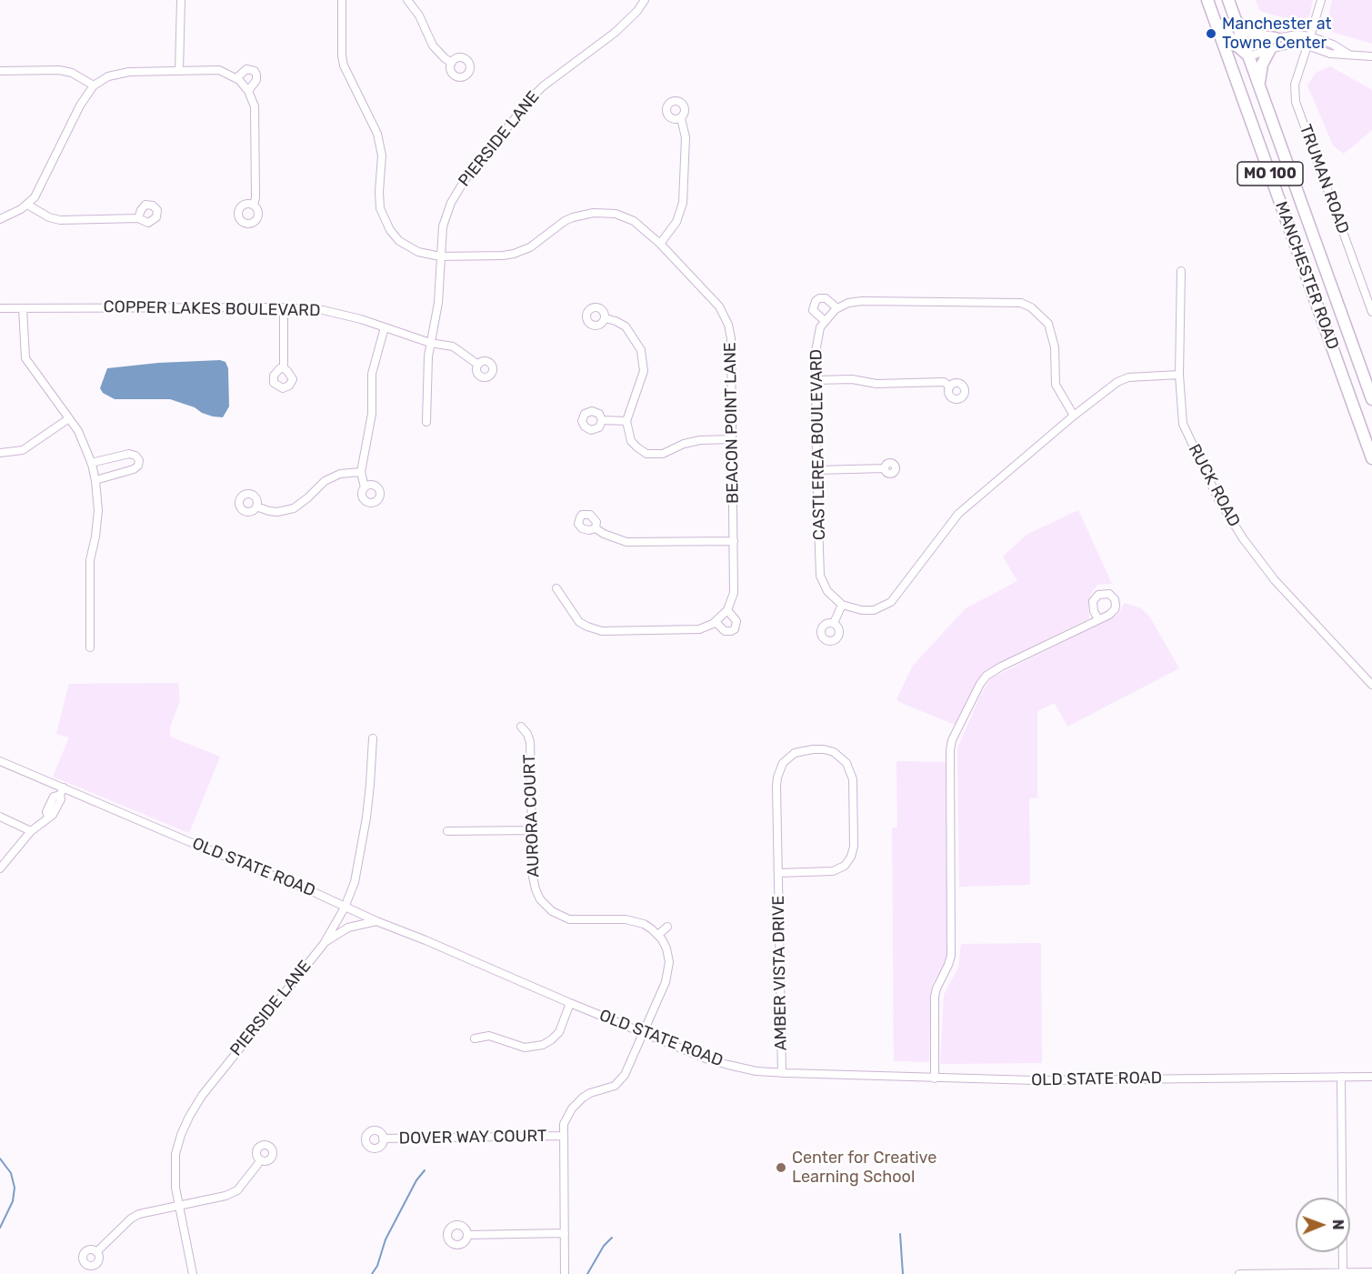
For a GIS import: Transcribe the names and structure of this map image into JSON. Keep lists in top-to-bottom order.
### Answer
{
  "streets": {
    "highway": ["MO 100", "MANCHESTER ROAD"],
    "street": [
      "PIERSIDE LANE",
      "TRUMAN ROAD",
      "COPPER LAKES BOULEVARD",
      "BEACON POINT LANE",
      "CASTLEREA BOULEVARD",
      "RUCK ROAD",
      "AURORA COURT",
      "OLD STATE ROAD",
      "AMBER VISTA DRIVE",
      "DOVER WAY COURT"
    ]
  },
  "crossings": [
    ["PIERSIDE LANE", "COPPER LAKES BOULEVARD"],
    ["PIERSIDE LANE", "BEACON POINT LANE"],
    ["PIERSIDE LANE", "OLD STATE ROAD"],
    ["OLD STATE ROAD", "AMBER VISTA DRIVE"]
  ],
  "places": ["Manchester at Towne Center", "Center for Creative Learning School"],
  "north": "right"
}
